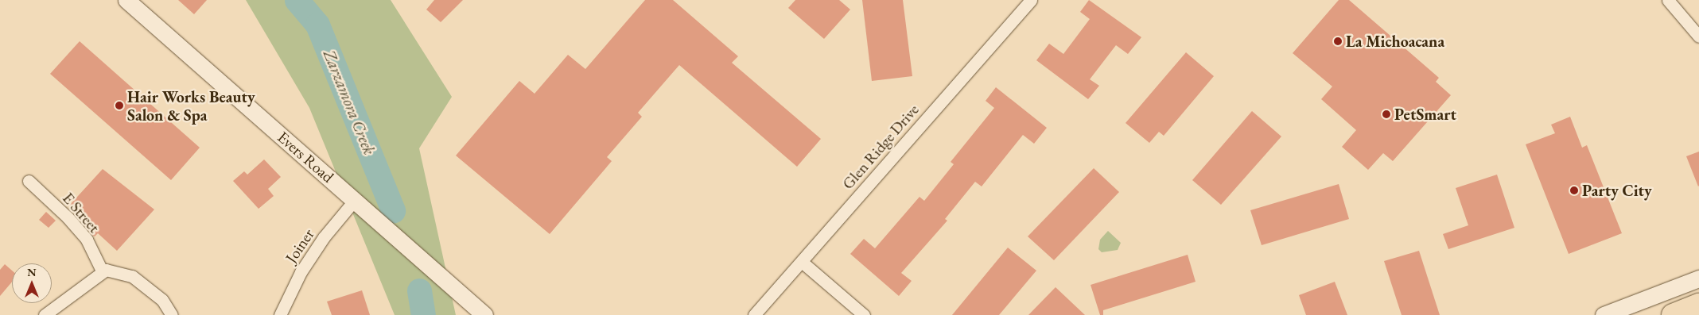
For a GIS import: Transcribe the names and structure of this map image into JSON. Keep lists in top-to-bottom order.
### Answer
{
  "streets": {
    "main road": ["Evers Road"],
    "street": ["Glen Ridge Drive", "E Street", "Joiner"]
  },
  "crossings": [
    ["Evers Road", "Joiner"]
  ],
  "water": ["Zarzamora Creek"],
  "places": [
    "La Michoacana",
    "Hair Works Beauty Salon & Spa",
    "PetSmart",
    "Party City"
  ],
  "north": "top"
}
